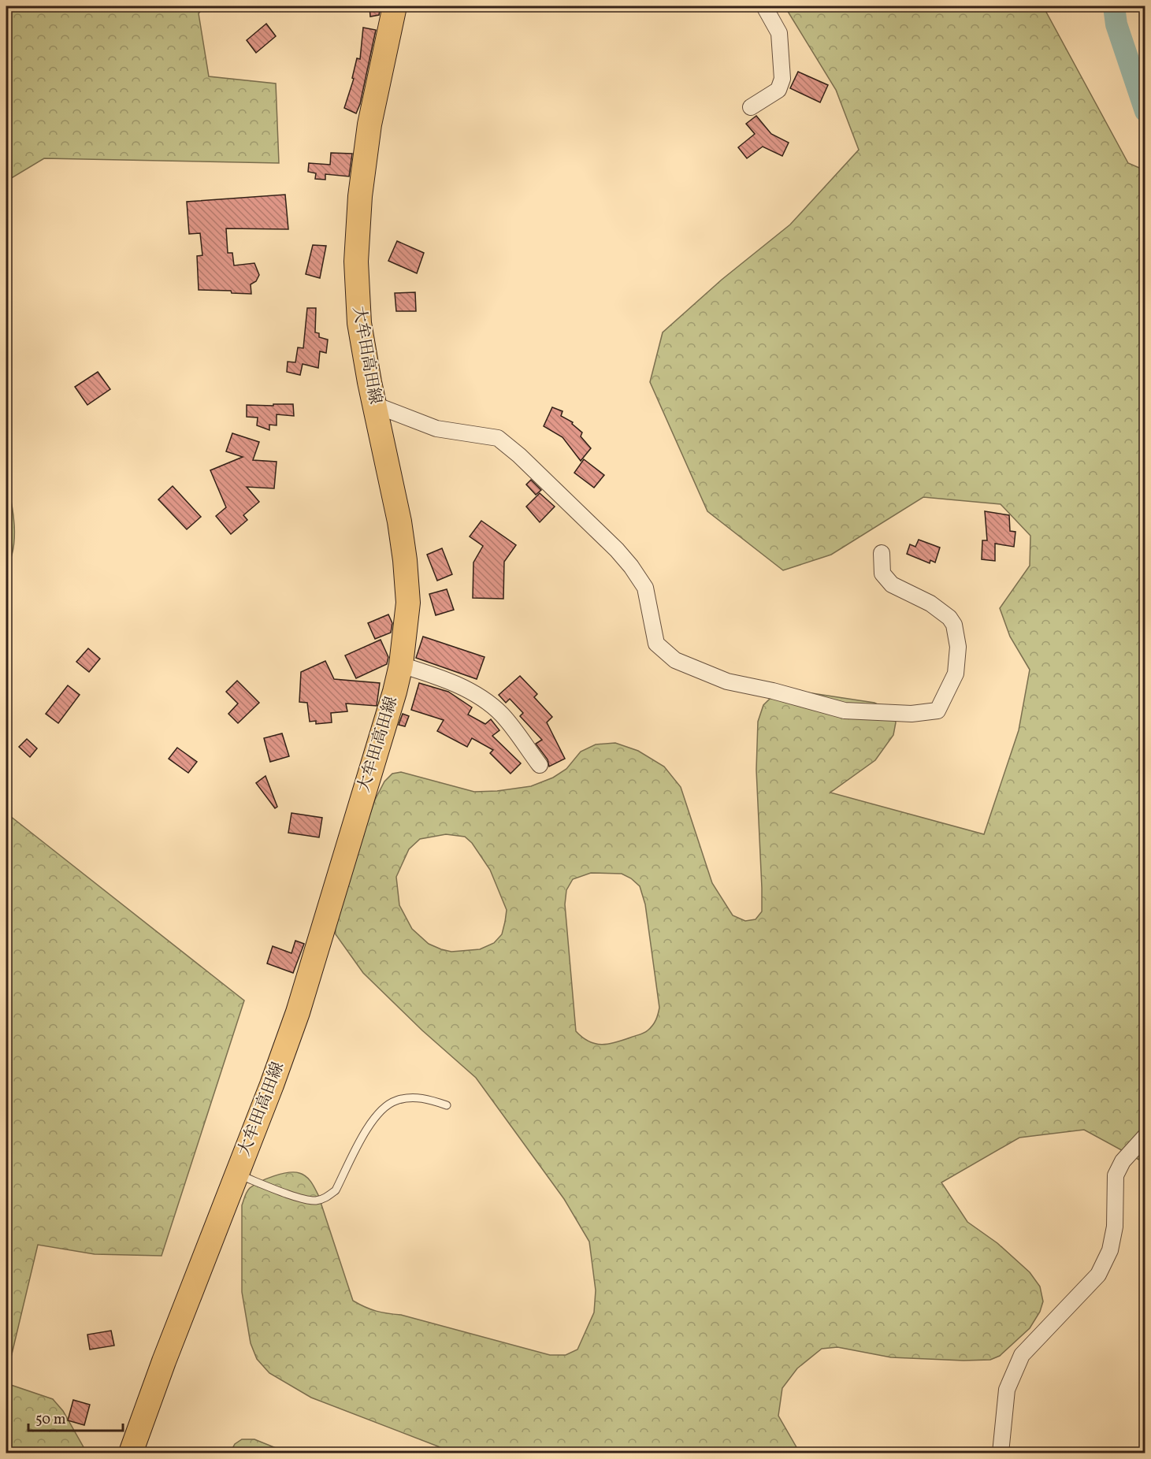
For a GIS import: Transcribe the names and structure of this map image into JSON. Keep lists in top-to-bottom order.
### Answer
{
  "streets": {
    "main road": ["大牟田高田線"]
  },
  "scale_bar": "50 m"
}
